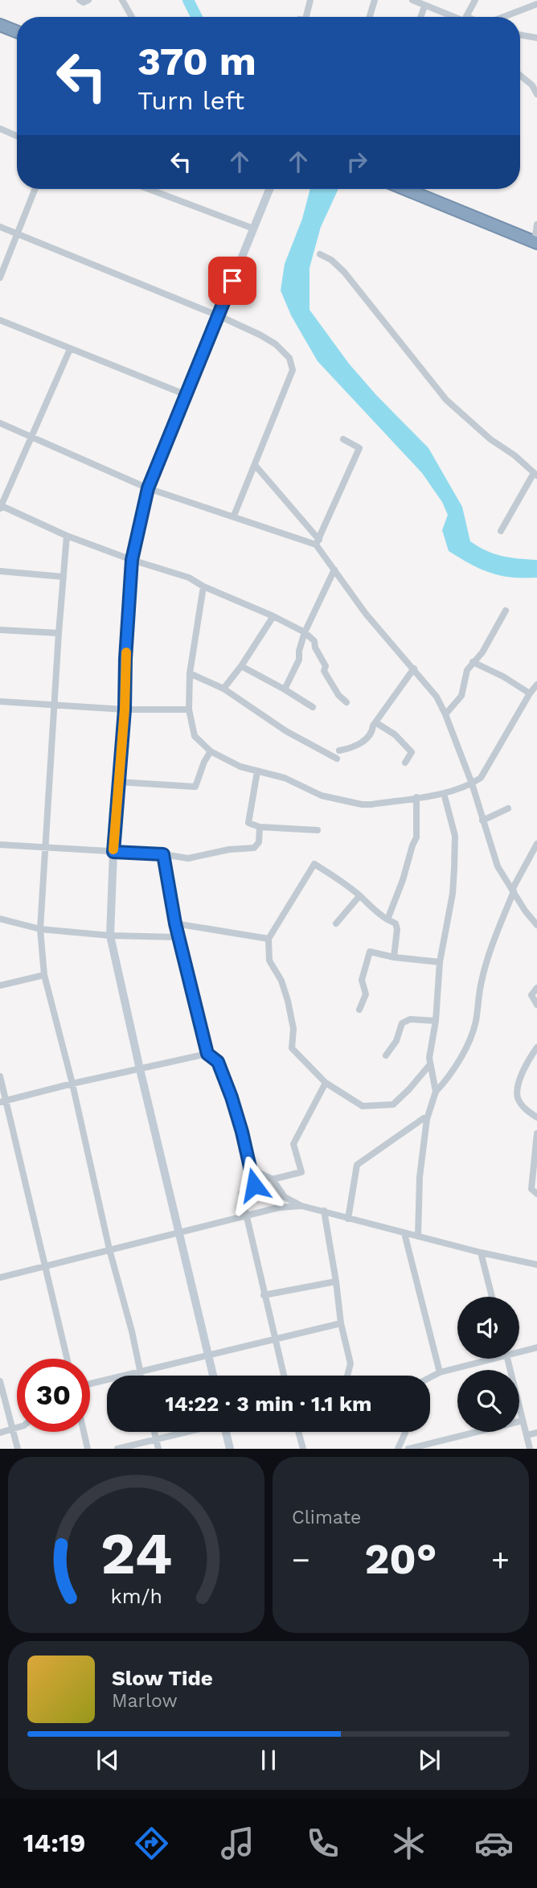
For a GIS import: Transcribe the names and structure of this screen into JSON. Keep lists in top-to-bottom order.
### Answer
{
  "page": {
    "turn": ["370 m", "Turn left"],
    "limit": "30",
    "trip": "14:22 · 3 min · 1.1 km",
    "tile": "Climate",
    "heat": ["−", "20°", "+"],
    "song": ["Slow Tide", "Marlow"],
    "tabs": "14:19",
    "gauge": ["24", "km/h"]
  }
}
